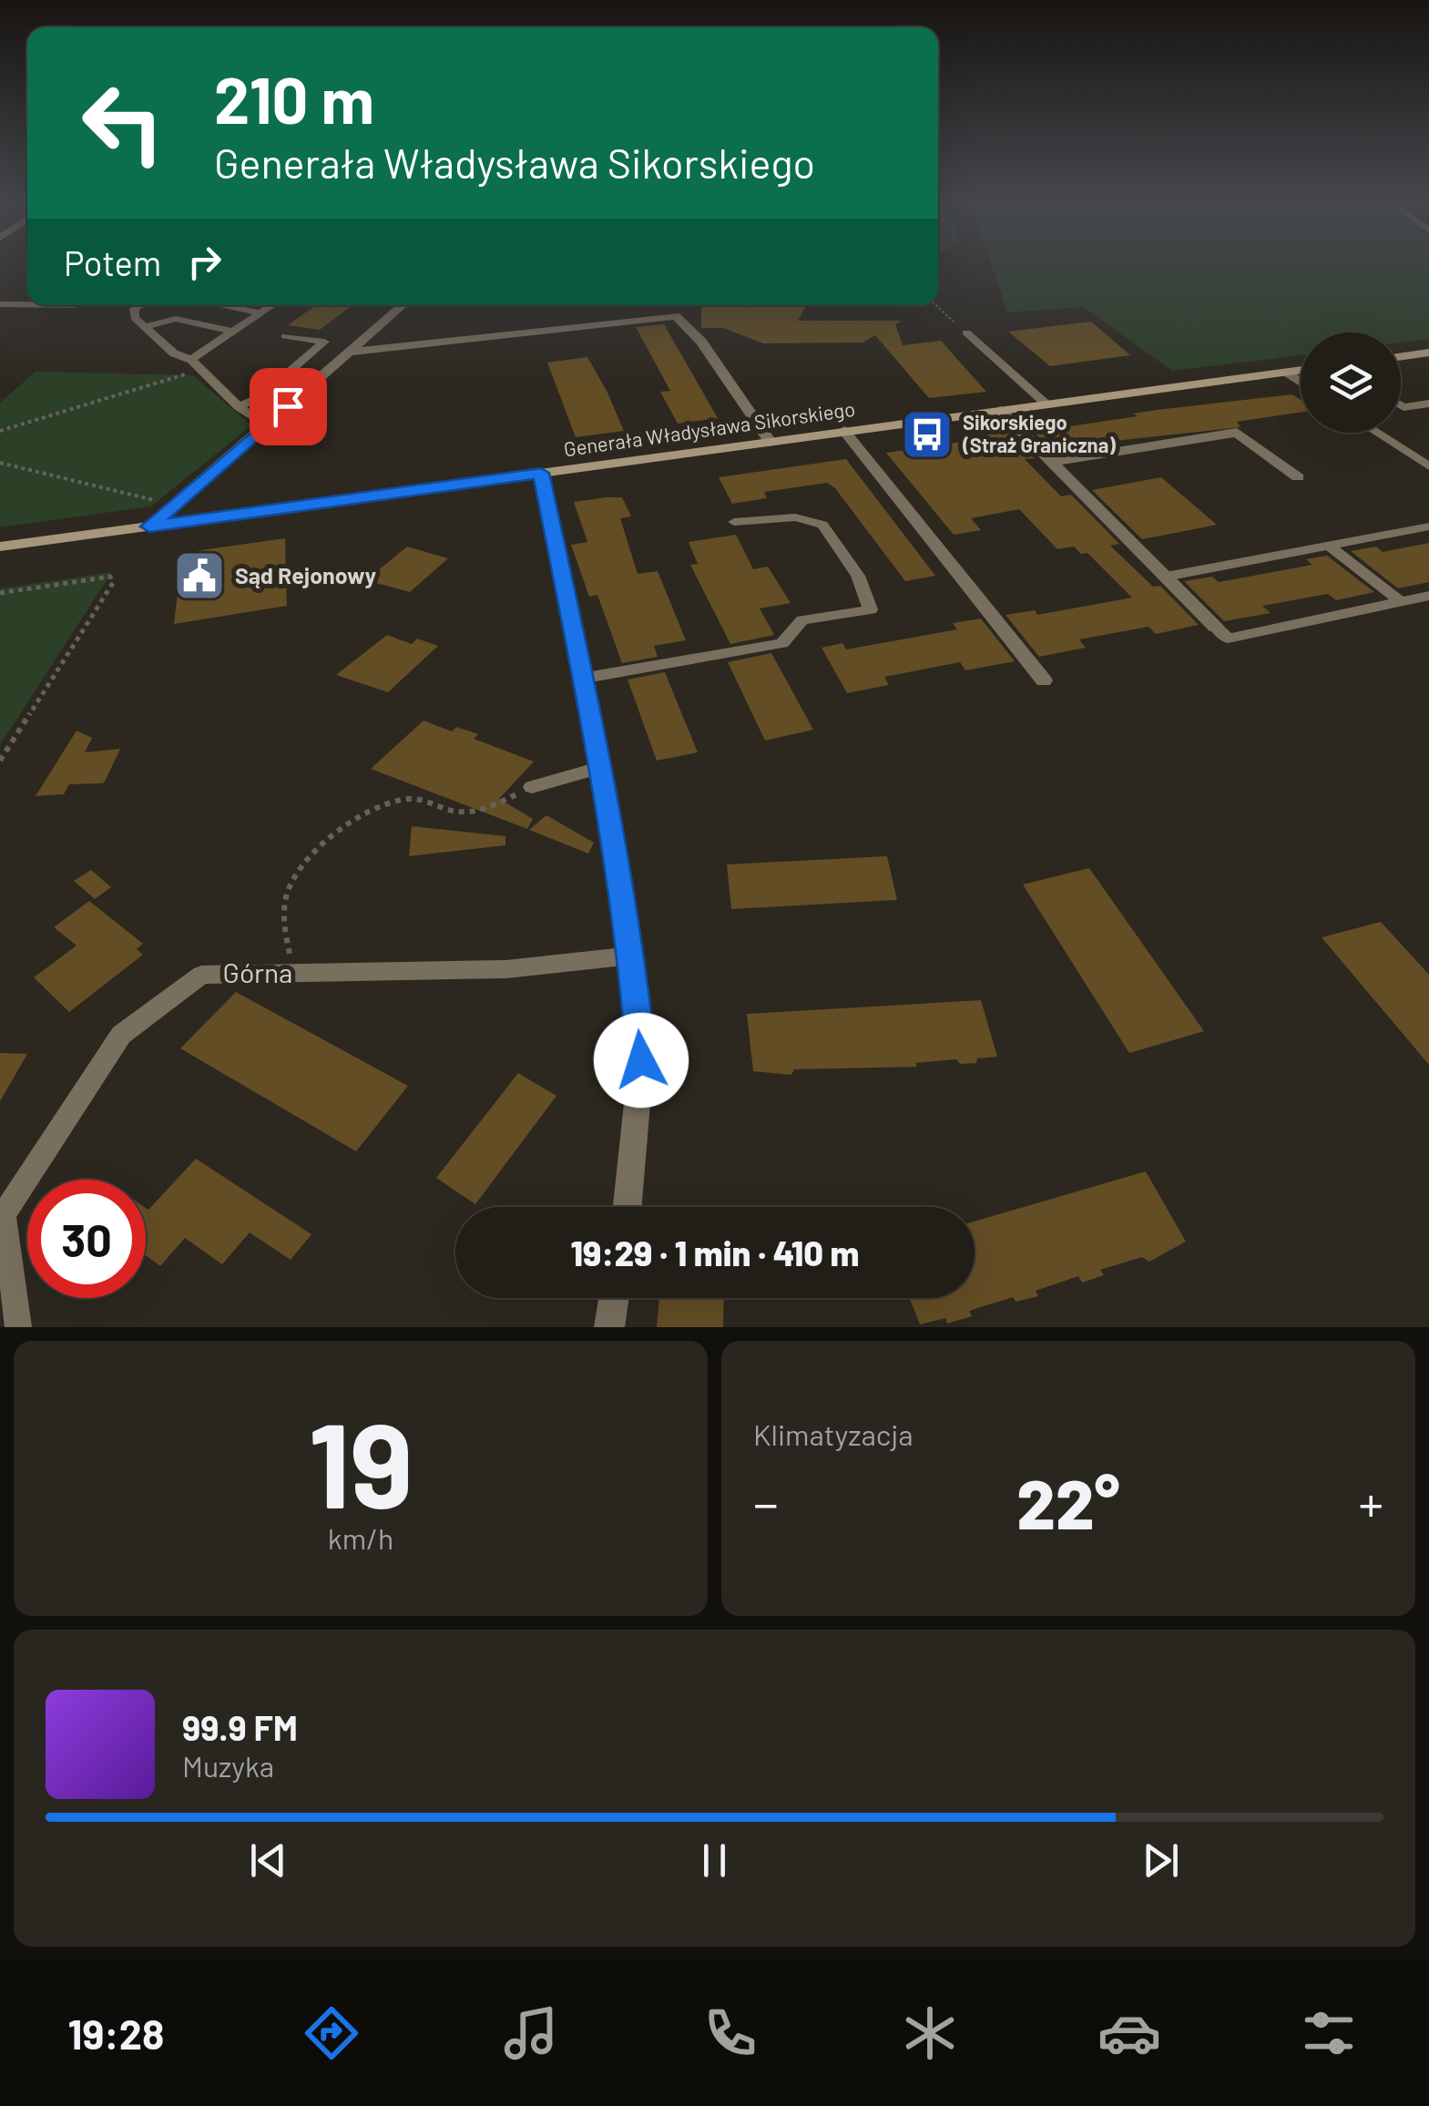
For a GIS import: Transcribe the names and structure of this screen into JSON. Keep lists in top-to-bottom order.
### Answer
{
  "streets": {
    "main road": ["Generała Władysława Sikorskiego"],
    "lane": ["Górna"]
  },
  "places": {
    "bus stop": ["Sikorskiego (Straż Graniczna)"],
    "public building": ["Sąd Rejonowy"]
  },
  "page": {
    "turn": ["210 m", "Generała Władysława Sikorskiego"],
    "then": "Potem",
    "limit": "30",
    "trip": "19:29 · 1 min · 410 m",
    "tile": [
      ["19", "km/h"],
      "Klimatyzacja"
    ],
    "heat": ["−", "22°", "+"],
    "song": ["99.9 FM", "Muzyka"],
    "tabs": "19:28"
  }
}
